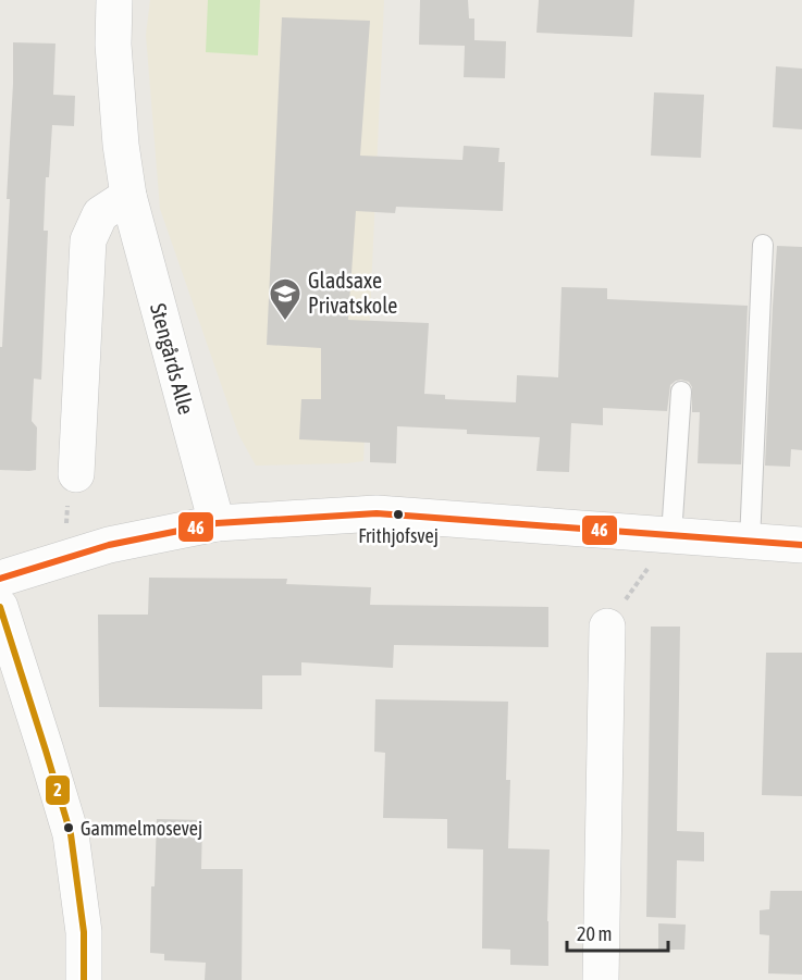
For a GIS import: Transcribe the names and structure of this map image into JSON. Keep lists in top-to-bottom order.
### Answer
{
  "streets": {
    "street": ["Stengårds Alle"]
  },
  "places": {
    "school or university": ["Gladsaxe Privatskole"],
    "other": ["Frithjofsvej", "Gammelmosevej"]
  },
  "lines": ["transit line 46", "transit line 2"],
  "scale_bar": "20 m"
}
